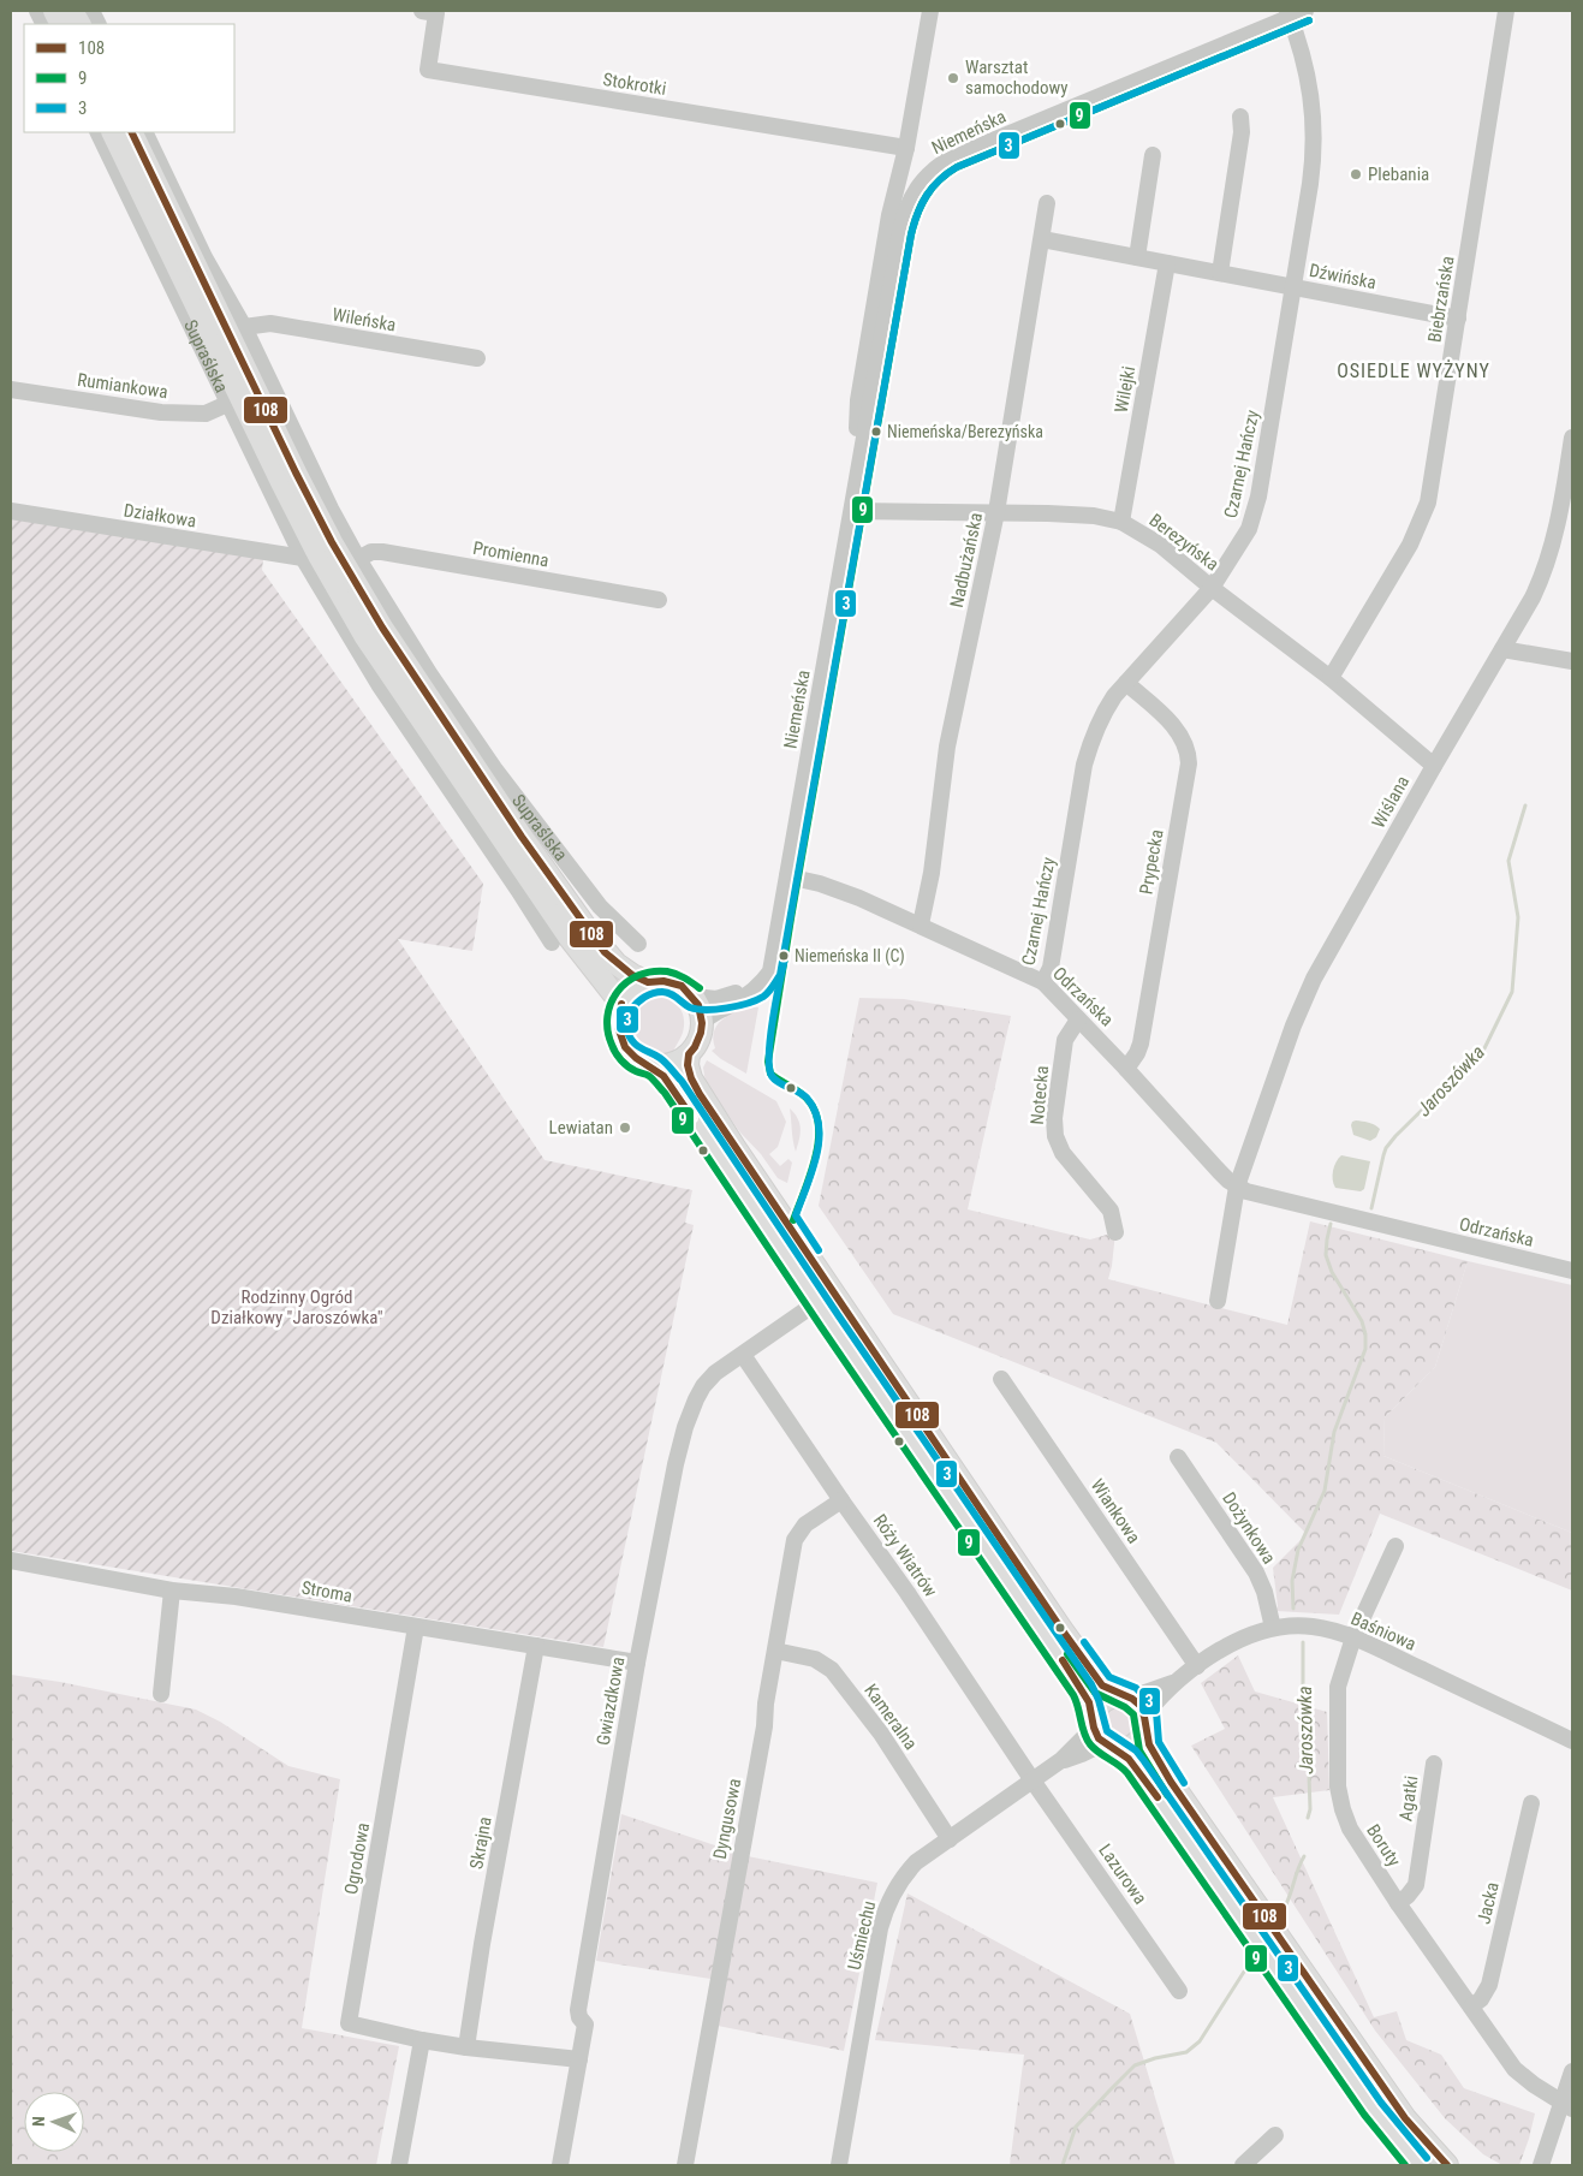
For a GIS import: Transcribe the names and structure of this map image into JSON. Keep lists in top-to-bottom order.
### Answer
{
  "streets": {
    "street": [
      "Stokrotki",
      "Niemeńska",
      "Dźwińska",
      "Biebrzańska",
      "Wileńska",
      "Supraślska",
      "Rumiankowa",
      "Wilejki",
      "Czarnej Hańczy",
      "Działkowa",
      "Berezyńska",
      "Promienna",
      "Nadbużańska",
      "Wiślana",
      "Prypecka",
      "Odrzańska",
      "Notecka",
      "Wiankowa",
      "Dożynkowa",
      "Róży Wiatrów",
      "Stroma",
      "Baśniowa",
      "Gwiazdkowa",
      "Kameralna",
      "Agatki",
      "Dyngusowa",
      "Skrajna",
      "Boruty",
      "Ogrodowa",
      "Lazurowa",
      "Jacka",
      "Uśmiechu"
    ]
  },
  "crossings": [
    ["Stokrotki", "Niemeńska"],
    ["Niemeńska", "Czarnej Hańczy"],
    ["Niemeńska", "Berezyńska"],
    ["Niemeńska", "Odrzańska"],
    ["Dźwińska", "Biebrzańska"],
    ["Dźwińska", "Wilejki"],
    ["Dźwińska", "Czarnej Hańczy"],
    ["Dźwińska", "Nadbużańska"],
    ["Biebrzańska", "Berezyńska"],
    ["Wileńska", "Supraślska"],
    ["Supraślska", "Rumiankowa"],
    ["Supraślska", "Działkowa"],
    ["Supraślska", "Promienna"],
    ["Wilejki", "Berezyńska"],
    ["Czarnej Hańczy", "Berezyńska"],
    ["Czarnej Hańczy", "Prypecka"],
    ["Czarnej Hańczy", "Odrzańska"],
    ["Berezyńska", "Nadbużańska"],
    ["Berezyńska", "Wiślana"],
    ["Nadbużańska", "Odrzańska"],
    ["Wiślana", "Odrzańska"],
    ["Prypecka", "Odrzańska"],
    ["Odrzańska", "Notecka"],
    ["Wiankowa", "Baśniowa"],
    ["Dożynkowa", "Baśniowa"],
    ["Róży Wiatrów", "Gwiazdkowa"],
    ["Róży Wiatrów", "Dyngusowa"],
    ["Róży Wiatrów", "Lazurowa"],
    ["Róży Wiatrów", "Uśmiechu"],
    ["Stroma", "Gwiazdkowa"],
    ["Stroma", "Skrajna"],
    ["Stroma", "Ogrodowa"],
    ["Baśniowa", "Boruty"],
    ["Baśniowa", "Uśmiechu"],
    ["Gwiazdkowa", "Ogrodowa"],
    ["Kameralna", "Dyngusowa"],
    ["Kameralna", "Uśmiechu"],
    ["Agatki", "Boruty"],
    ["Skrajna", "Ogrodowa"],
    ["Boruty", "Jacka"],
    ["Lazurowa", "Uśmiechu"]
  ],
  "districts": ["OSIEDLE WYŻYNY"],
  "water": ["Jaroszówka"],
  "parks": ["Rodzinny Ogród Działkowy \"Jaroszówka\""],
  "places": [
    "Warsztat samochodowy",
    "Plebania",
    "Niemeńska/Berezyńska",
    "Niemeńska II (C)",
    "Lewiatan"
  ],
  "lines": ["transit line 9", "transit line 3", "transit line 108"],
  "legend": ["108", "9", "3"],
  "north": "left"
}
